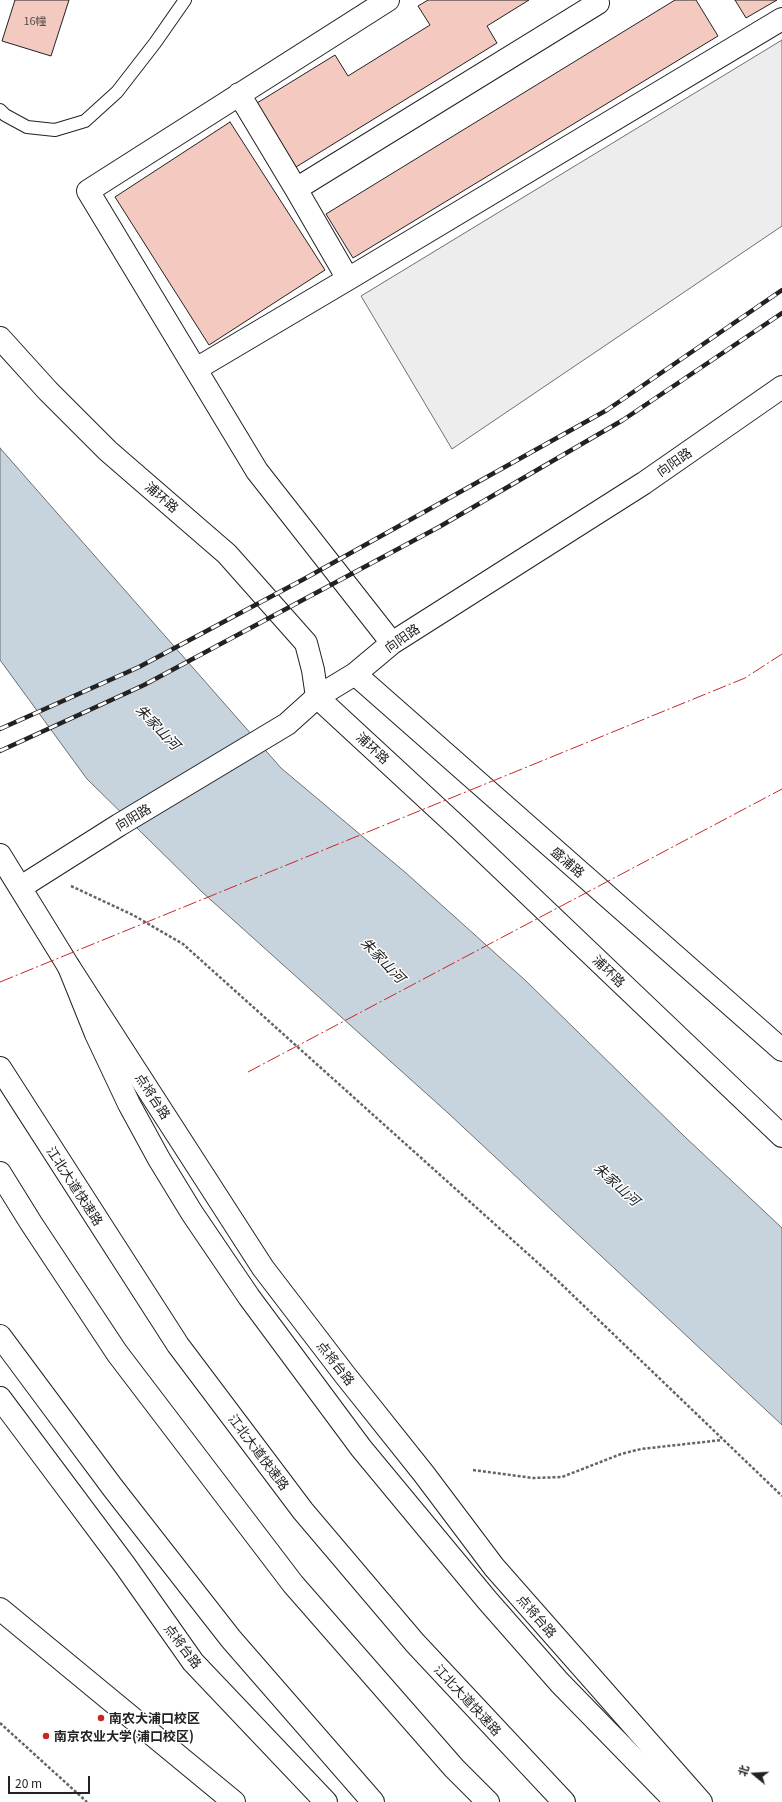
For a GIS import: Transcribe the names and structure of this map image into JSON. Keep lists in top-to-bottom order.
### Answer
{
  "streets": {
    "main road": [
      "向阳路",
      "浦环路",
      "盛浦路",
      "点将台路",
      "江北大道快速路"
    ]
  },
  "crossings": [
    ["向阳路", "浦环路"],
    ["向阳路", "盛浦路"],
    ["向阳路", "点将台路"]
  ],
  "water": ["朱家山河"],
  "places": ["南农大浦口校区", "南京农业大学(浦口校区)"],
  "house_numbers": ["16幢"],
  "scale_bar": "20 m",
  "north": "left"
}
